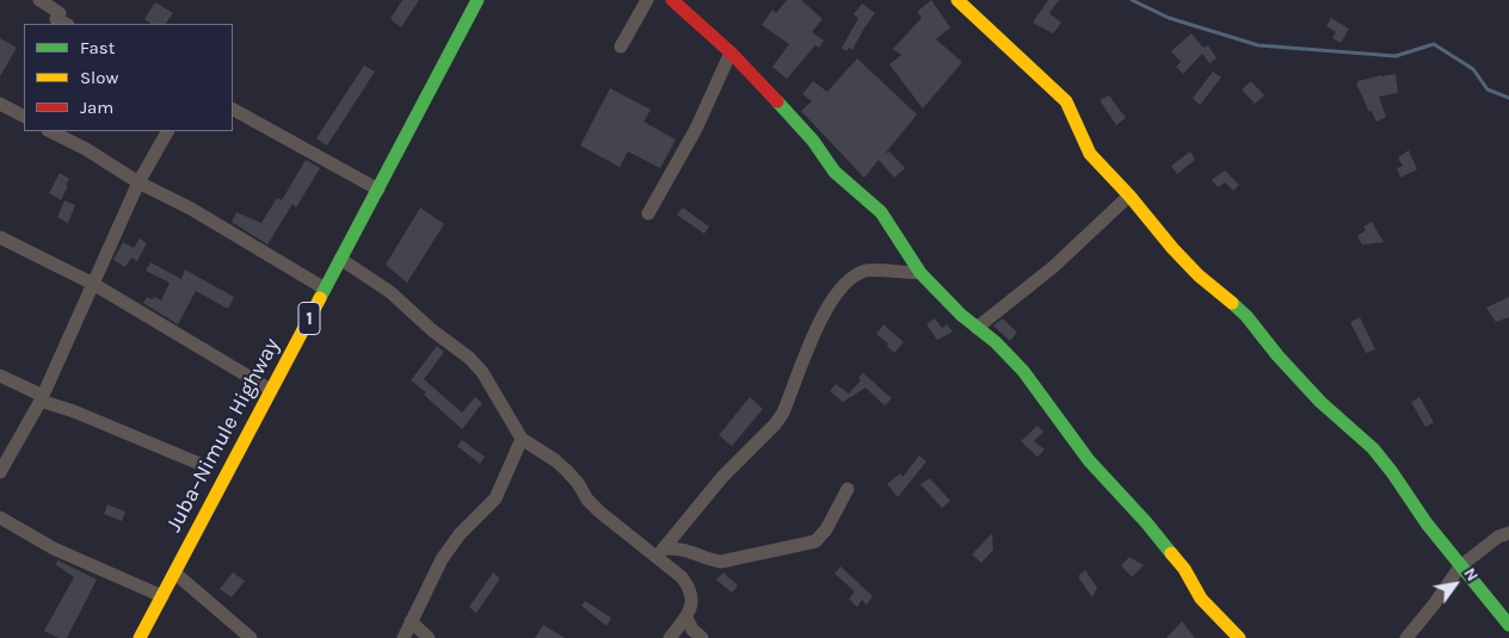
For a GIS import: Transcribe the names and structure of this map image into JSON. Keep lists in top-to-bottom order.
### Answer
{
  "streets": {
    "street": ["1", "Juba–Nimule Highway"]
  },
  "legend": ["Fast", "Slow", "Jam"],
  "north": "top right"
}
